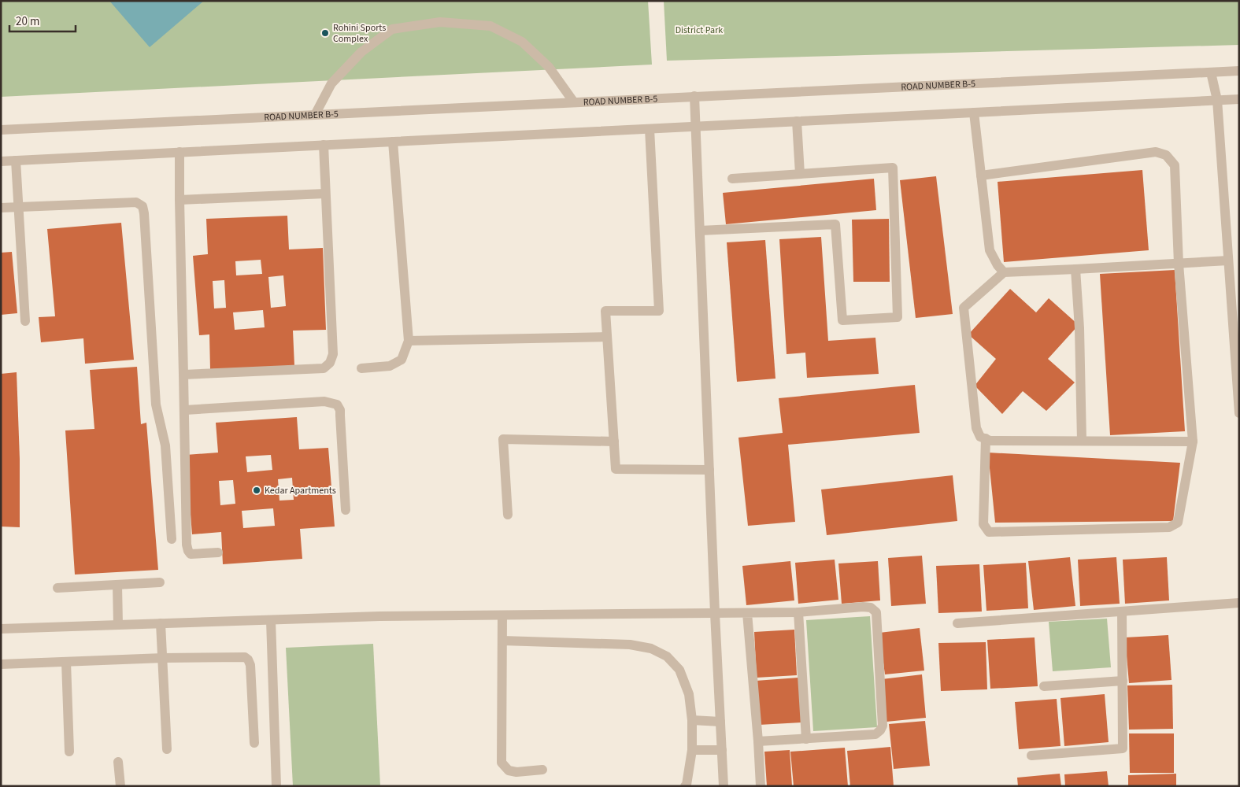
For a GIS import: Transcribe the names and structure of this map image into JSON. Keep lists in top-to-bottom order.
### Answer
{
  "streets": {
    "street": ["ROAD NUMBER B-5"]
  },
  "parks": ["District Park"],
  "places": ["Rohini Sports Complex", "Kedar Apartments"],
  "scale_bar": "20 m"
}
